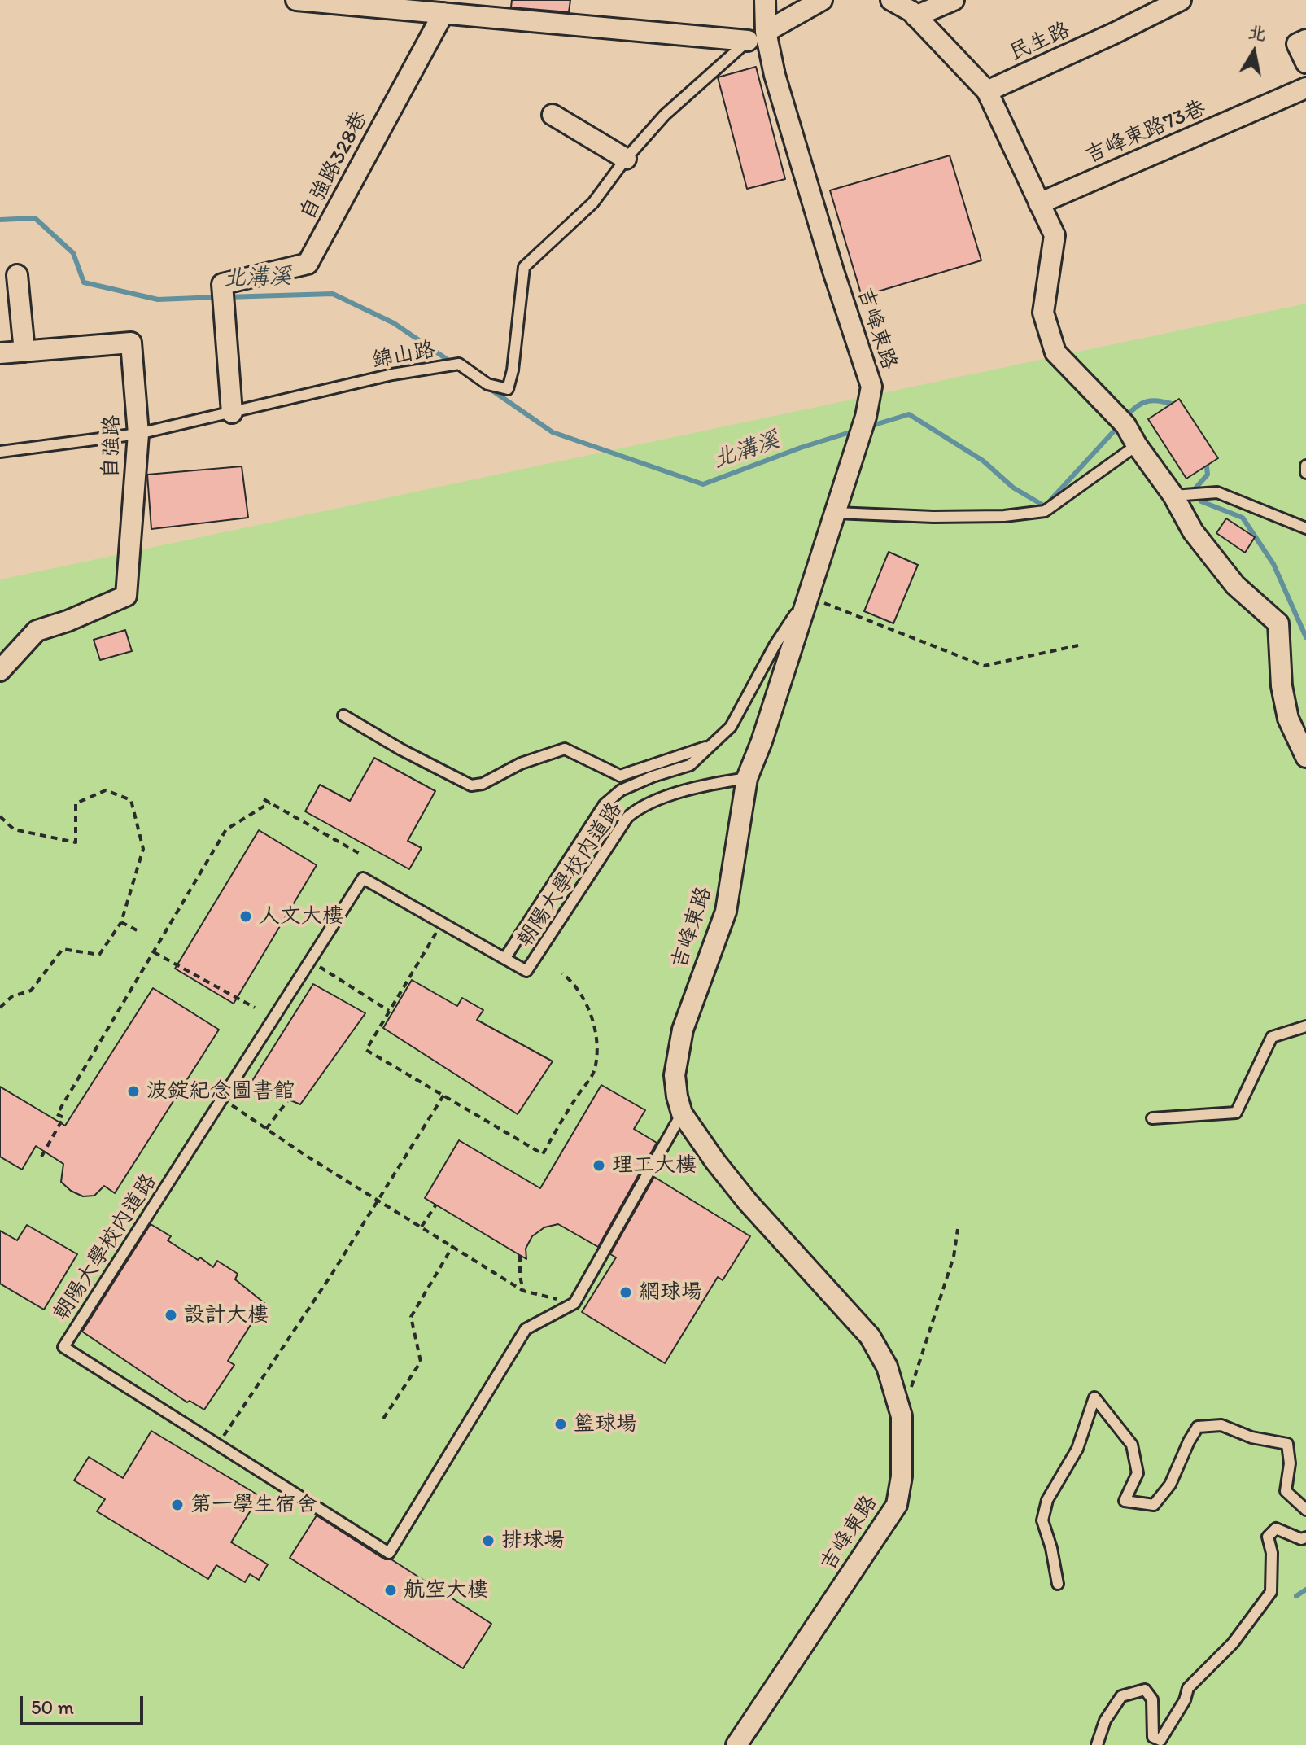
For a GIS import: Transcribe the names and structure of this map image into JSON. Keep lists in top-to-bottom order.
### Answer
{
  "streets": {
    "street": [
      "民生路",
      "吉峰東路73巷",
      "自強路328巷",
      "吉峰東路",
      "自強路"
    ],
    "lane": ["錦山路", "朝陽大學校內道路"]
  },
  "crossings": [
    ["自強路328巷", "錦山路"],
    ["吉峰東路", "錦山路"],
    ["吉峰東路", "朝陽大學校內道路"],
    ["錦山路", "自強路"]
  ],
  "water": ["北溝溪"],
  "places": [
    "人文大樓",
    "波錠紀念圖書館",
    "理工大樓",
    "網球場",
    "設計大樓",
    "籃球場",
    "第一學生宿舍",
    "排球場",
    "航空大樓"
  ],
  "scale_bar": "50 m",
  "north": "top"
}
